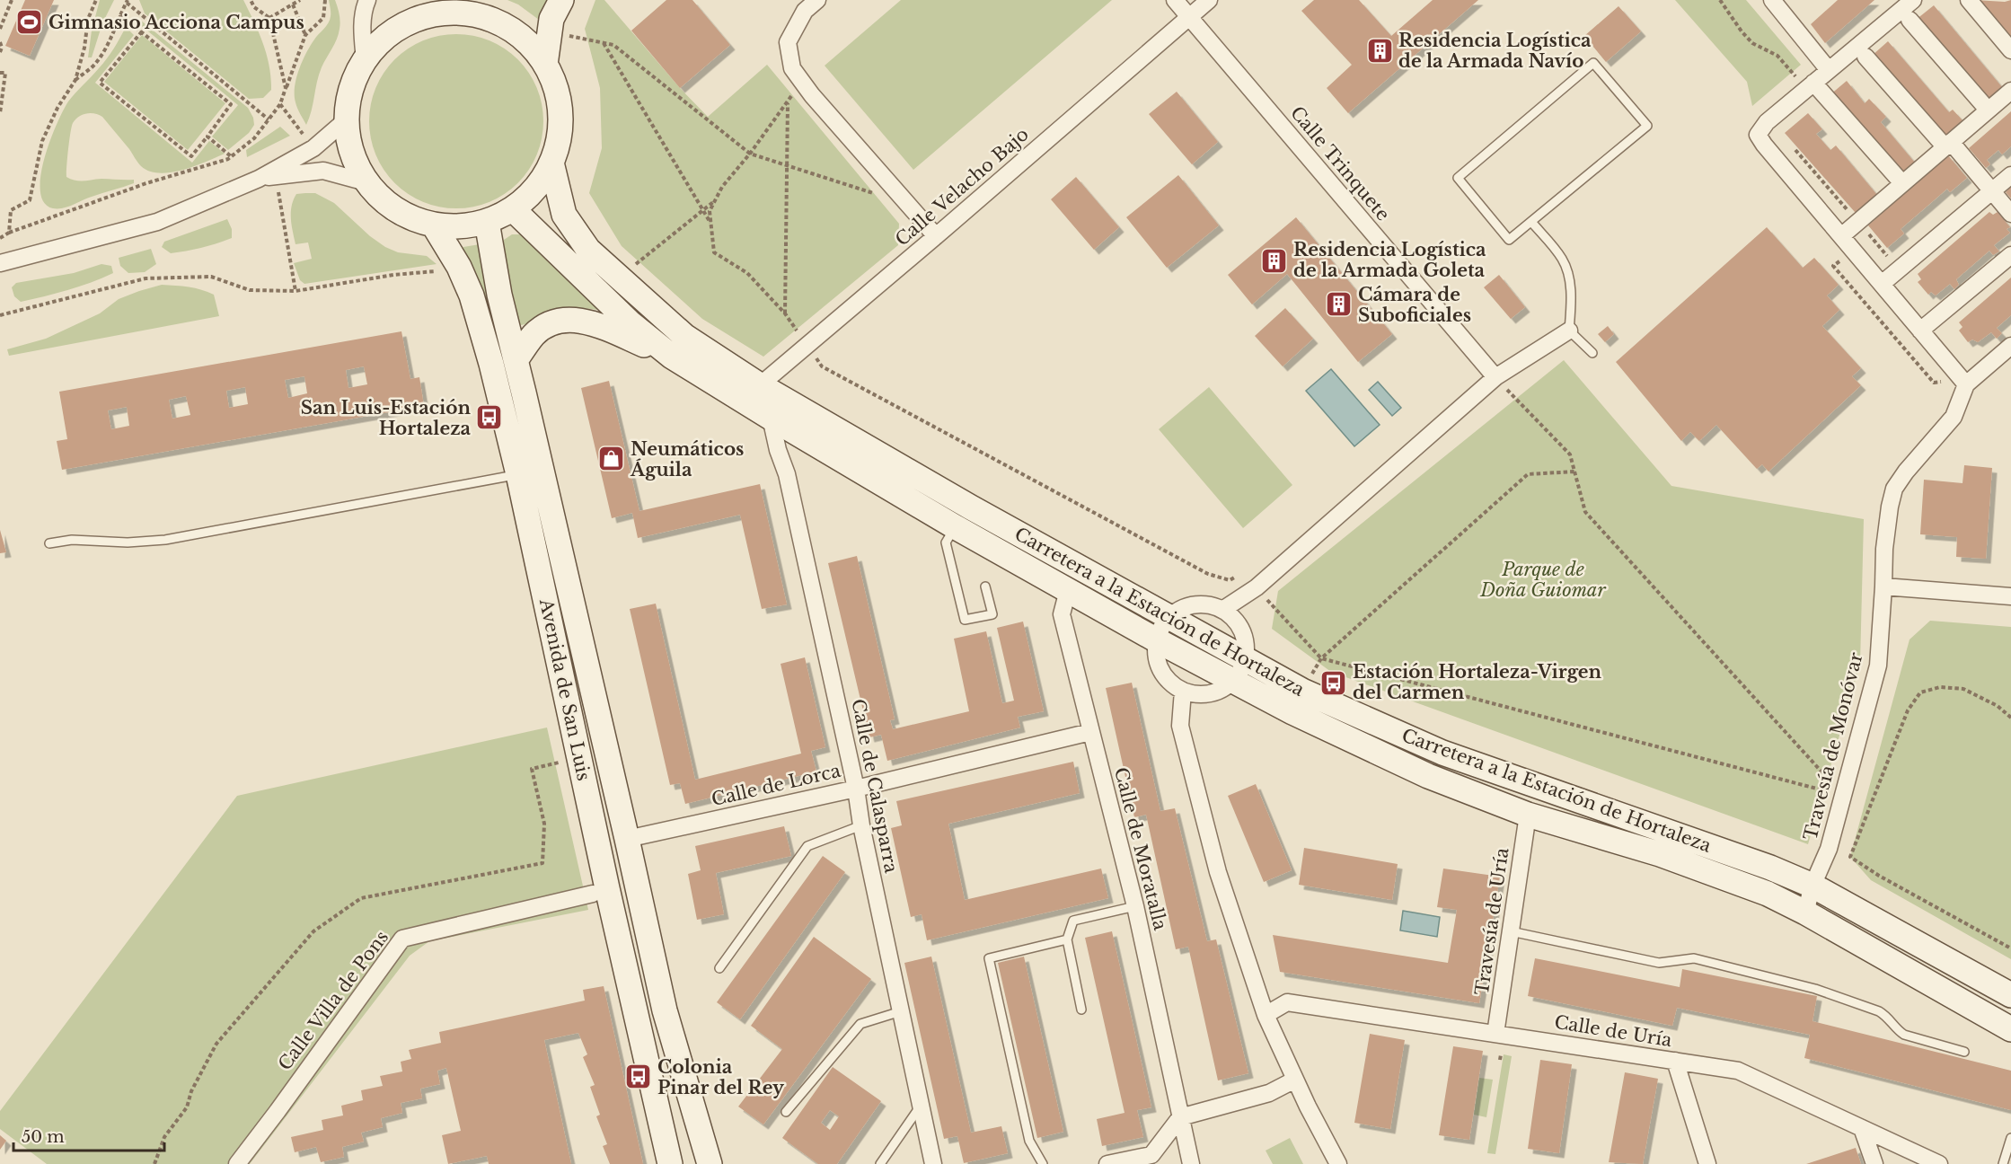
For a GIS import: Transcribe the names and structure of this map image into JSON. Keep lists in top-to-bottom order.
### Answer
{
  "streets": {
    "street": [
      "Calle Trinquete",
      "Calle Velacho Bajo",
      "Carretera a la Estación de Hortaleza",
      "Avenida de San Luis",
      "Travesía de Monóvar",
      "Calle de Lorca",
      "Calle de Calasparra",
      "Calle de Moratalla",
      "Travesía de Uría",
      "Calle Villa de Pons",
      "Calle de Uría"
    ]
  },
  "crossings": [
    ["Calle Trinquete", "Calle Velacho Bajo"],
    ["Calle Velacho Bajo", "Carretera a la Estación de Hortaleza"],
    ["Carretera a la Estación de Hortaleza", "Avenida de San Luis"],
    ["Carretera a la Estación de Hortaleza", "Travesía de Monóvar"],
    ["Carretera a la Estación de Hortaleza", "Calle de Calasparra"],
    ["Carretera a la Estación de Hortaleza", "Calle de Moratalla"],
    ["Carretera a la Estación de Hortaleza", "Travesía de Uría"],
    ["Avenida de San Luis", "Calle de Lorca"],
    ["Calle de Lorca", "Calle de Calasparra"],
    ["Calle de Lorca", "Calle de Moratalla"],
    ["Travesía de Uría", "Calle de Uría"]
  ],
  "parks": ["Parque de Doña Guiomar"],
  "places": {
    "sports": ["Gimnasio Acciona Campus"],
    "building": ["Residencia Logística de la Armada Navío", "Residencia Logística de la Armada Goleta", "Cámara de Suboficiales"],
    "bus stop": ["San Luis-Estación Hortaleza", "Estación Hortaleza-Virgen del Carmen", "Colonia Pinar del Rey"],
    "shop": ["Neumáticos Águila"]
  },
  "scale_bar": "50 m"
}
